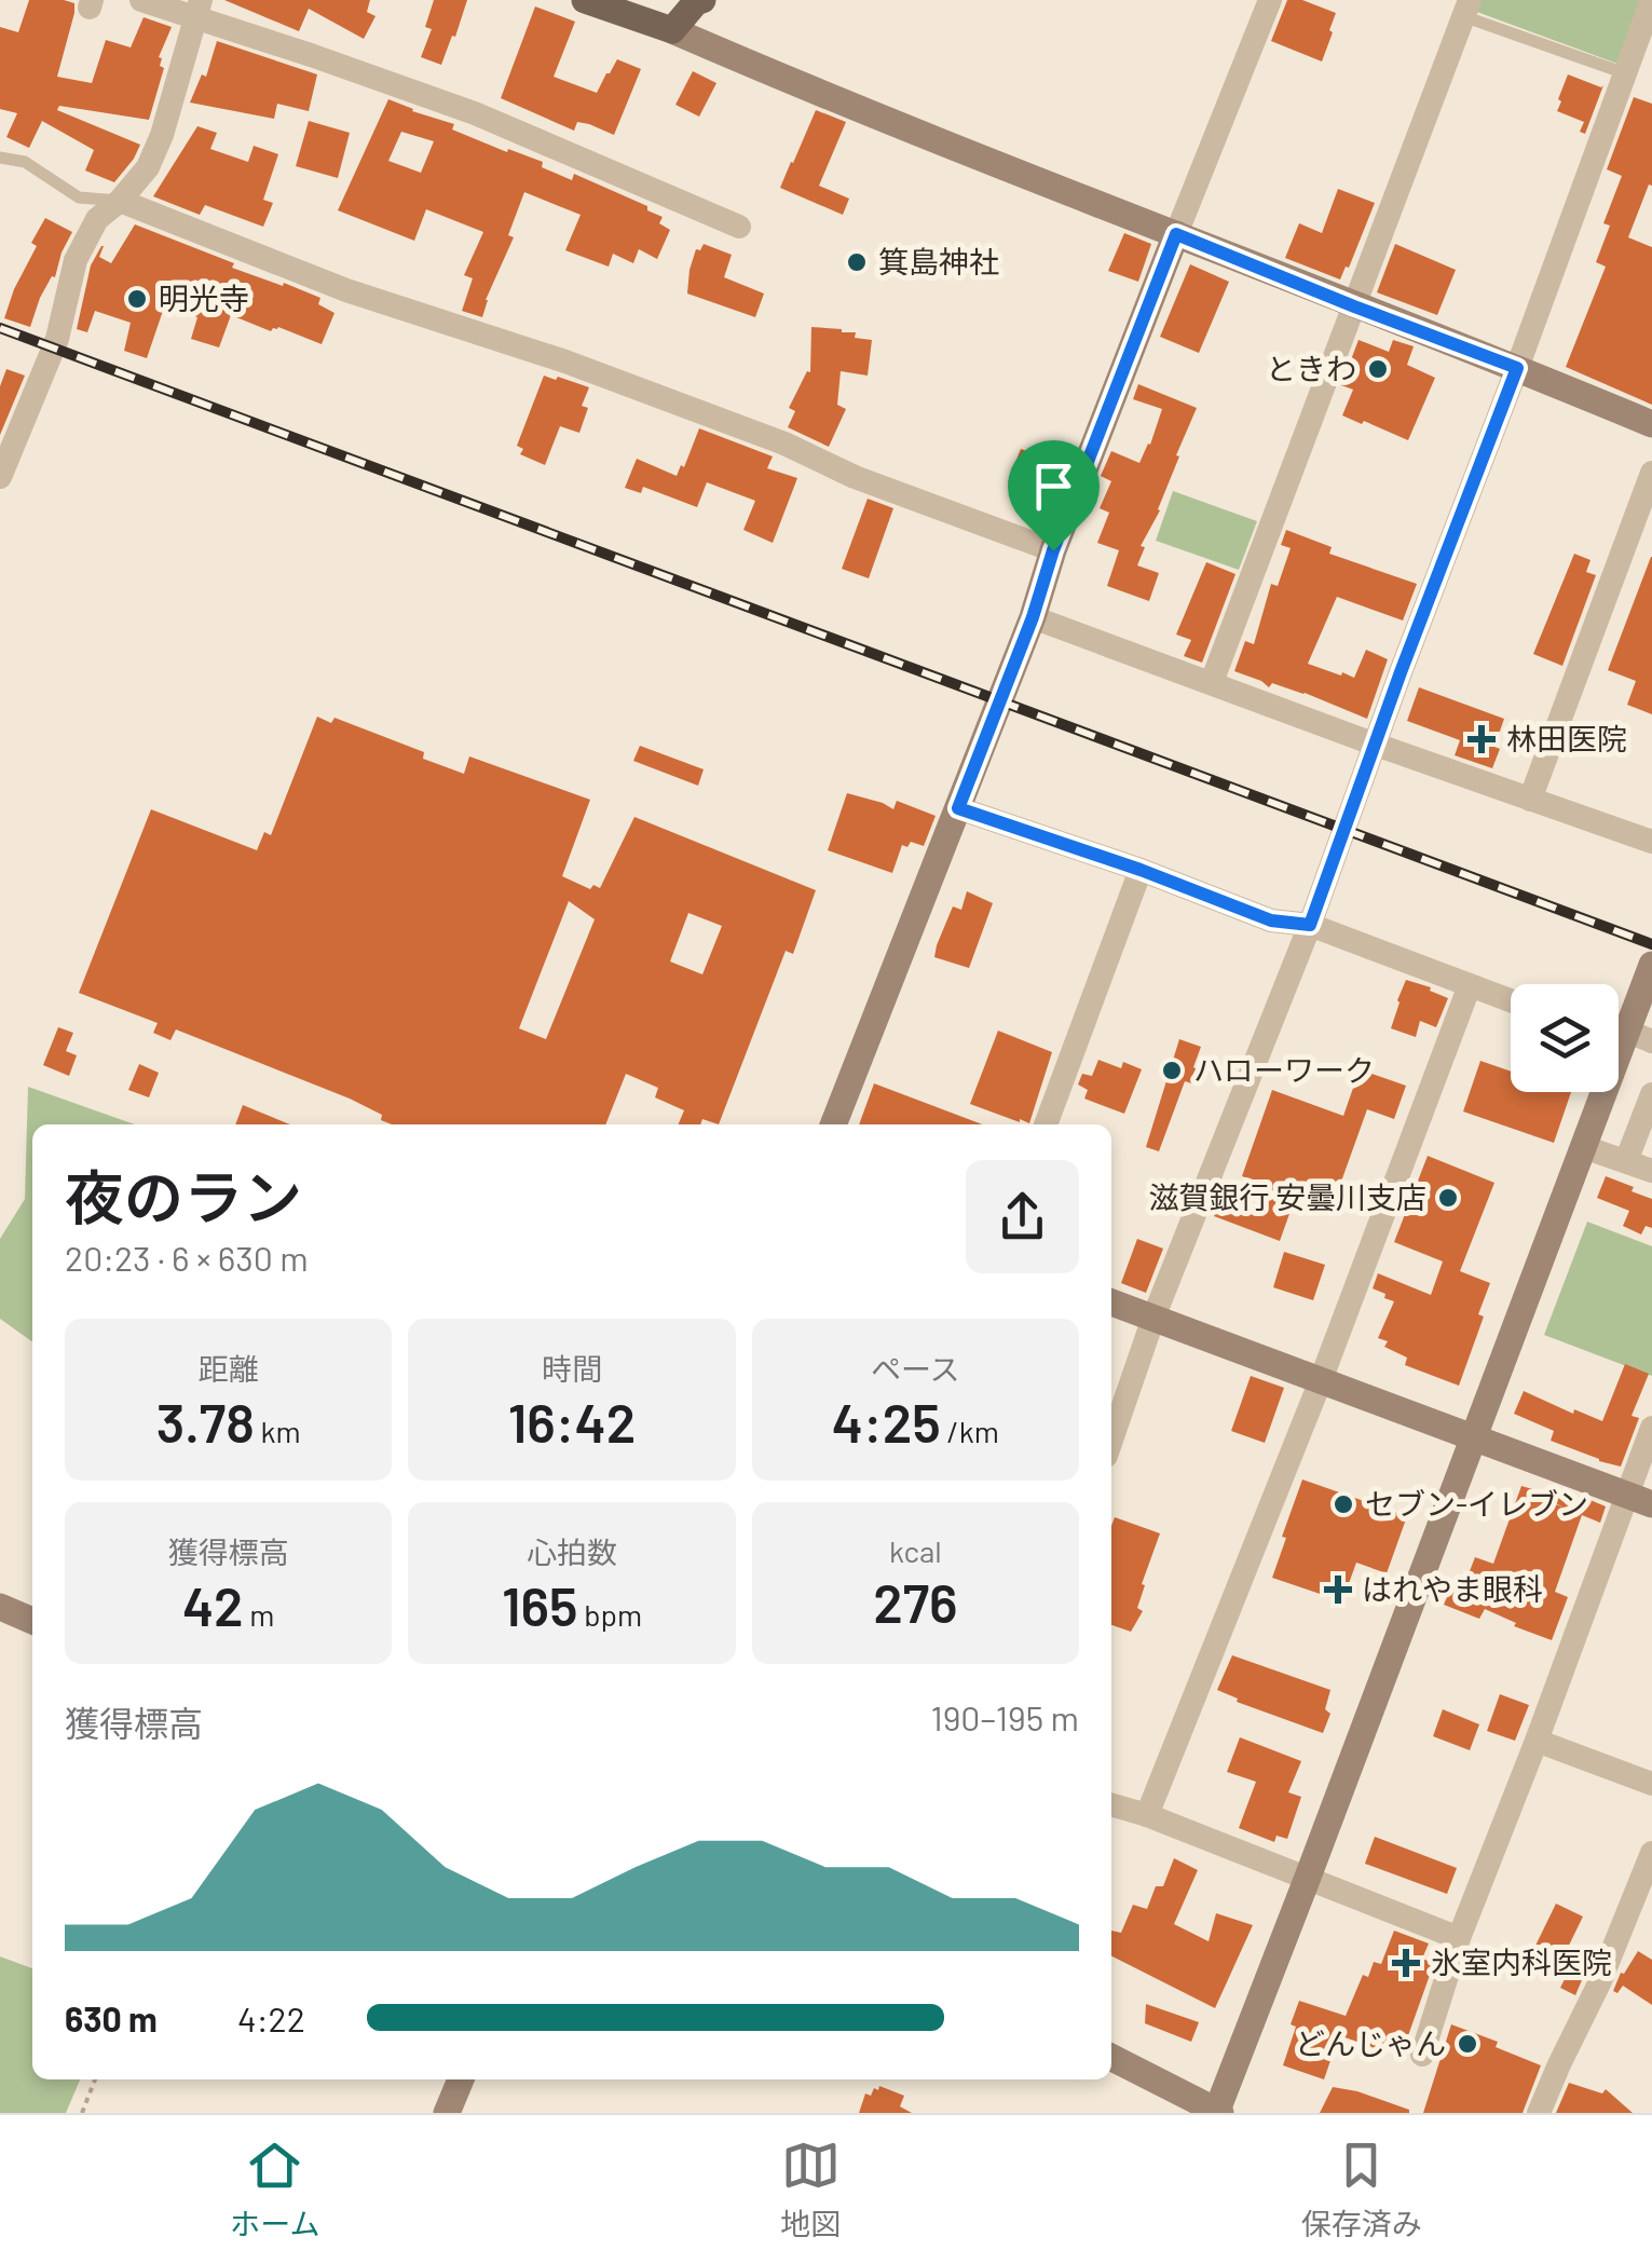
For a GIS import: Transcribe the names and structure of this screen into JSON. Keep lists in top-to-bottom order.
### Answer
{
  "places": {
    "other": [
      "箕島神社",
      "明光寺",
      "ときわ",
      "ハローワーク",
      "滋賀銀行 安曇川支店",
      "セブン-イレブン",
      "どんじゃん"
    ],
    "health": ["林田医院", "はれやま眼科", "氷室内科医院"]
  },
  "page": {
    "heading": ["夜のラン", "20:23 · 6 × 630 m"],
    "stats": [
      ["距離", "3.78 km"],
      ["時間", "16:42"],
      ["ペース", "4:25 /km"],
      ["獲得標高", "42 m"],
      ["心拍数", "165 bpm"],
      ["kcal", "276"]
    ],
    "chart": ["獲得標高", "190–195 m"],
    "list": [
      {
        "name": "630 m",
        "note": "4:22"
      }
    ],
    "tabs": ["ホーム", "地図", "保存済み"]
  }
}
